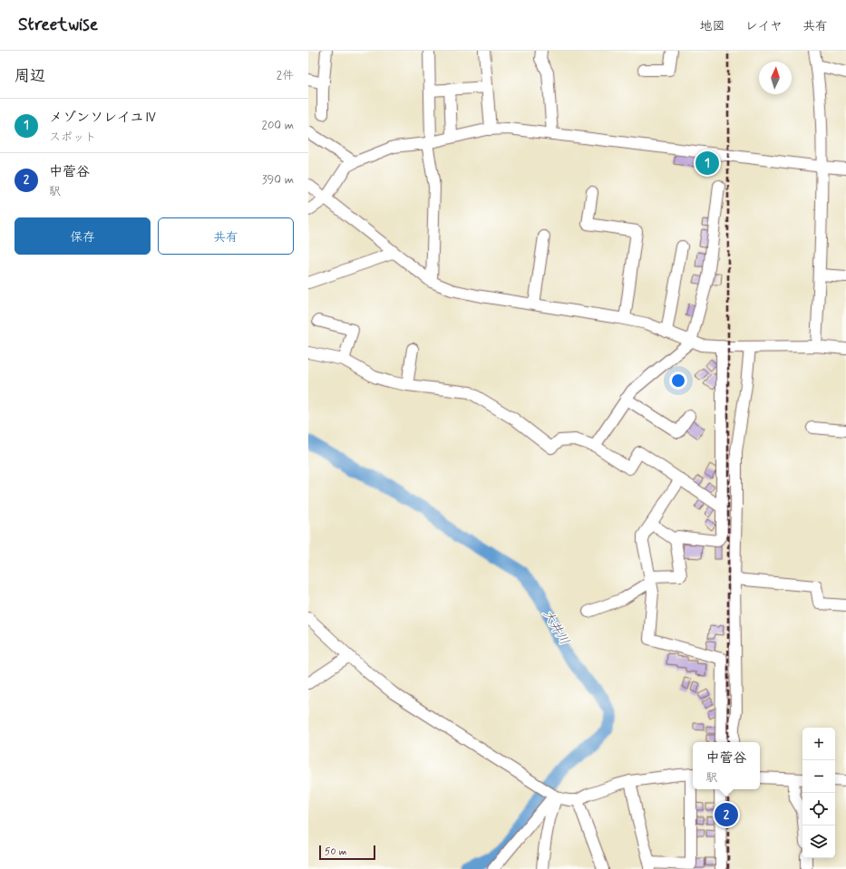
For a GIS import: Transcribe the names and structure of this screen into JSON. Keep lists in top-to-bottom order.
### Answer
{
  "water": ["大井川"],
  "scale_bar": "50 m",
  "north": "top",
  "page": {
    "header": "Streetwise",
    "nav": ["地図", "レイヤ", "共有"],
    "heading": ["周辺", "2件"],
    "list": [
      {
        "mark": "1",
        "name": "メゾンソレイユⅣ",
        "note": "スポット",
        "value": "200 m"
      },
      {
        "mark": "2",
        "name": "中菅谷",
        "note": "駅",
        "value": "390 m"
      }
    ],
    "pins": ["1", "2"],
    "buttons": ["保存", "共有"],
    "map_buttons": ["+", "−"],
    "popup": ["中菅谷", "駅"],
    "scale": "50 m"
  }
}
